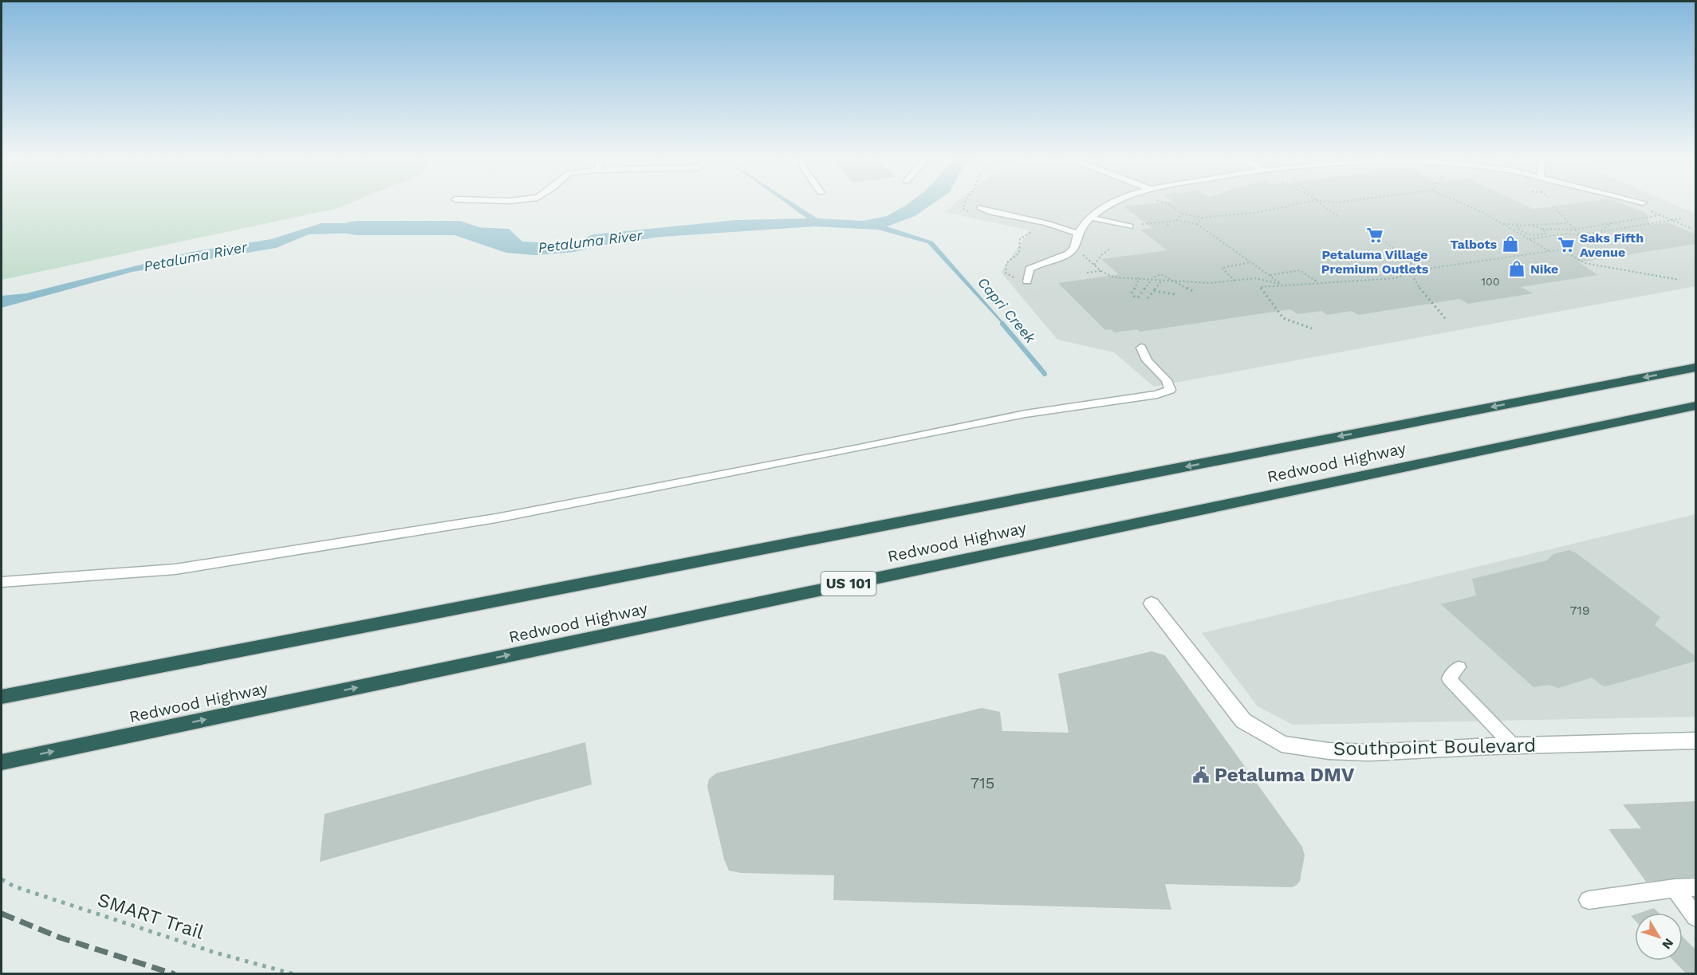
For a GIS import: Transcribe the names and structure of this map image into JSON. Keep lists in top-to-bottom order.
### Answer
{
  "streets": {
    "highway": ["Redwood Highway", "US 101"],
    "street": ["Southpoint Boulevard"],
    "path": ["SMART Trail"]
  },
  "water": ["Petaluma River", "Capri Creek"],
  "places": {
    "supermarket": ["Petaluma Village Premium Outlets", "Saks Fifth Avenue"],
    "shop": ["Talbots", "Nike"],
    "public building": ["Petaluma DMV"]
  },
  "house_numbers": ["100", "719", "715"],
  "north": "bottom right"
}
